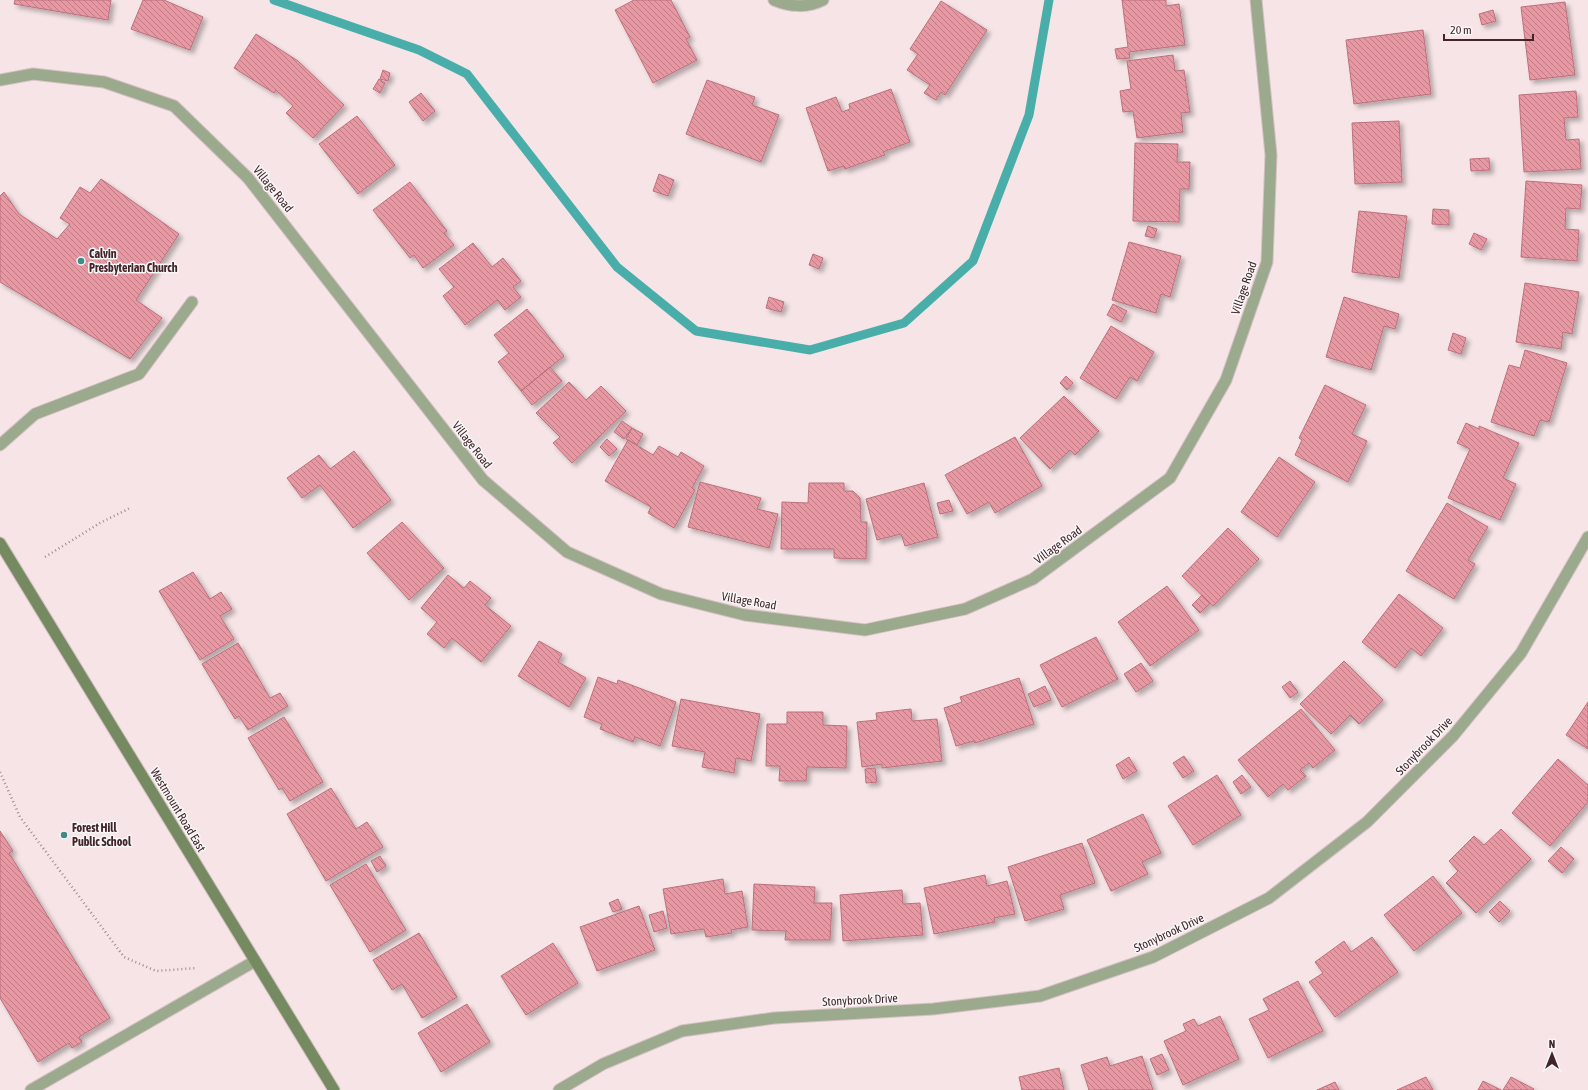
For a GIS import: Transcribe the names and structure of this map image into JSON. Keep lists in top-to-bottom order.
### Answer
{
  "streets": {
    "main road": ["Westmount Road East"],
    "street": ["Village Road", "Stonybrook Drive"]
  },
  "places": ["Calvin Presbyterian Church", "Forest Hill Public School"],
  "scale_bar": "20 m",
  "north": "top"
}
